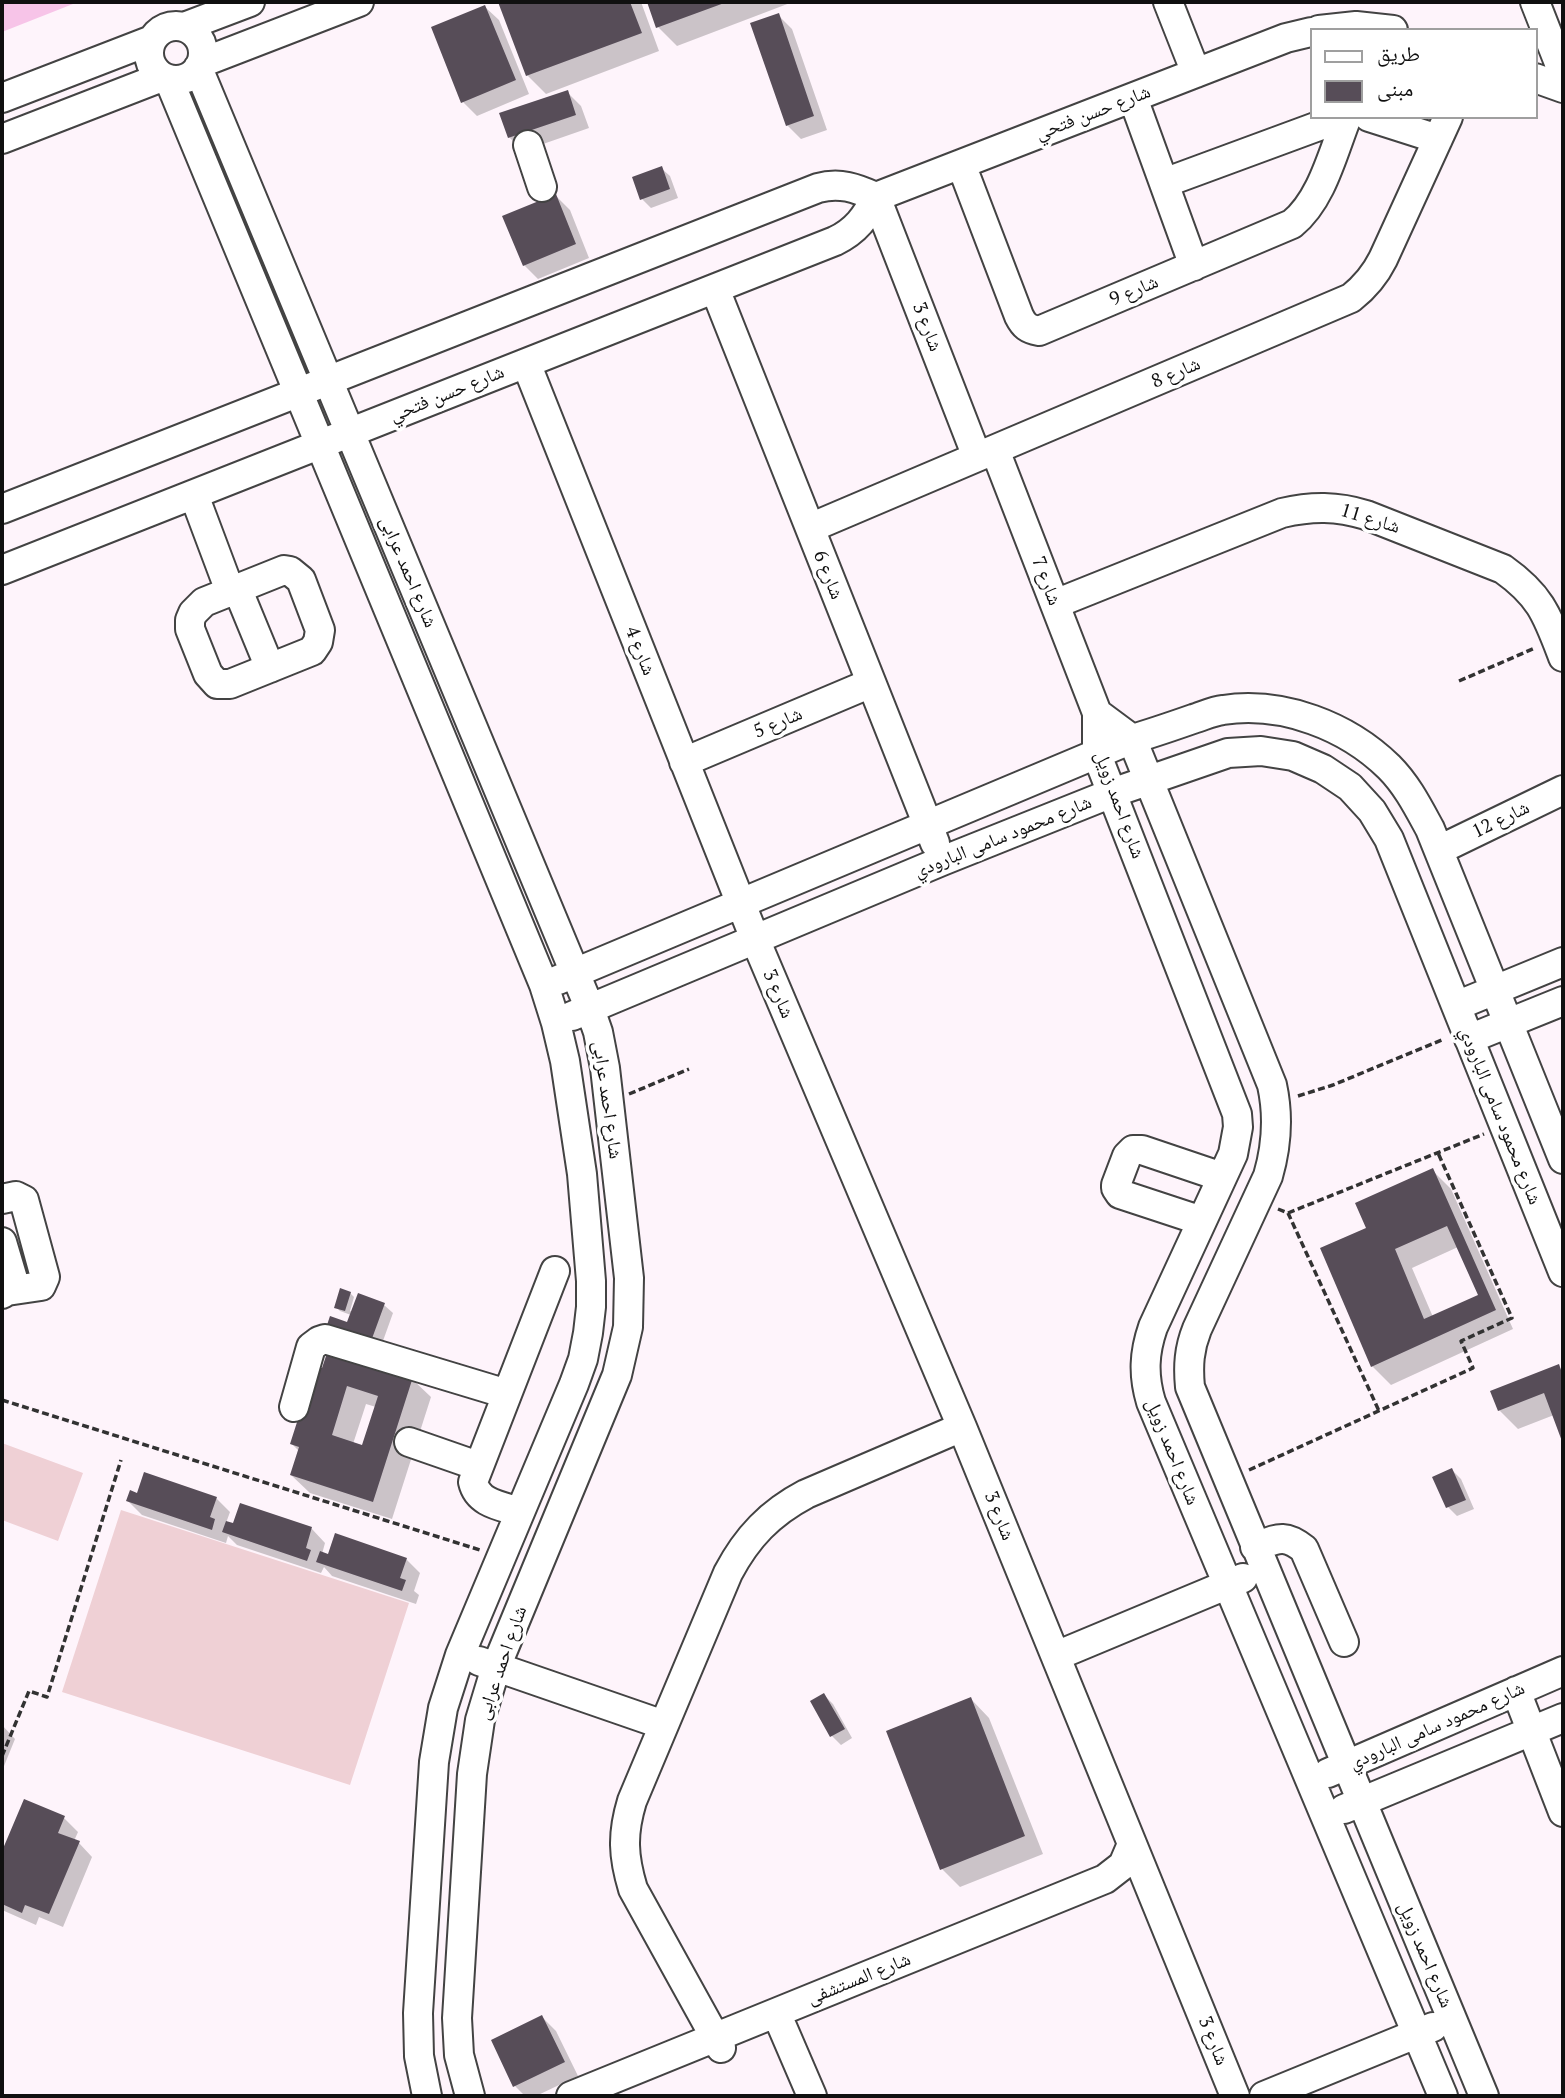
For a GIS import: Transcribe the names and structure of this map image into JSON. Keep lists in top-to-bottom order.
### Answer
{
  "streets": {
    "street": [
      "شارع حسن فتحي",
      "شارع 9",
      "شارع 3",
      "شارع 8",
      "شارع 11",
      "شارع احمد عرابى",
      "شارع 6",
      "شارع 7",
      "شارع 4",
      "شارع 5",
      "شارع احمد زويل",
      "شارع 12",
      "شارع محمود سامى البارودي",
      "شارع المستشفى"
    ]
  },
  "crossings": [
    ["شارع حسن فتحي", "شارع 9"],
    ["شارع حسن فتحي", "شارع 3"],
    ["شارع حسن فتحي", "شارع احمد عرابى"],
    ["شارع حسن فتحي", "شارع 6"],
    ["شارع حسن فتحي", "شارع 4"],
    ["شارع 3", "شارع 8"],
    ["شارع 3", "شارع 7"],
    ["شارع 3", "شارع 4"],
    ["شارع 3", "شارع محمود سامى البارودي"],
    ["شارع 3", "شارع المستشفى"],
    ["شارع 8", "شارع 6"],
    ["شارع 8", "شارع 7"],
    ["شارع 11", "شارع 7"],
    ["شارع احمد عرابى", "شارع محمود سامى البارودي"],
    ["شارع 6", "شارع 5"],
    ["شارع 6", "شارع محمود سامى البارودي"],
    ["شارع 7", "شارع احمد زويل"],
    ["شارع 4", "شارع 5"],
    ["شارع 4", "شارع محمود سامى البارودي"],
    ["شارع احمد زويل", "شارع محمود سامى البارودي"],
    ["شارع 12", "شارع محمود سامى البارودي"]
  ],
  "legend": ["طريق", "مبنى"]
}
